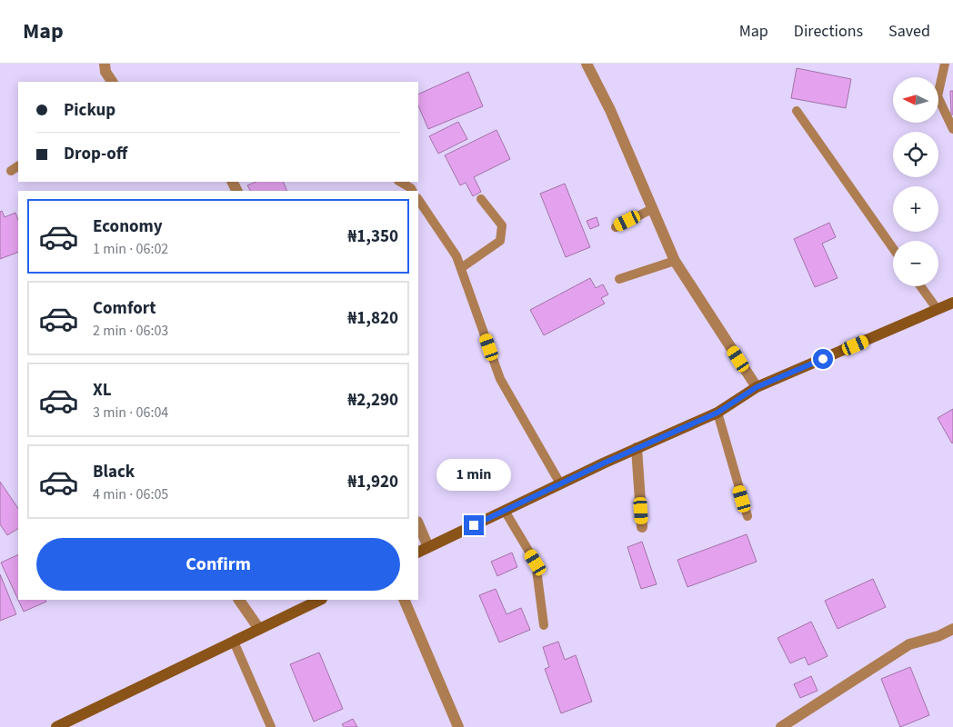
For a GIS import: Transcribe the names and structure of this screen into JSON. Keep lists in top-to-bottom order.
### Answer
{
  "north": "left",
  "page": {
    "header": "Map",
    "nav": ["Map", "Directions", "Saved"],
    "map_buttons": ["+", "−"],
    "banner": ["Pickup", "Drop-off"],
    "list": [
      {
        "name": "Economy",
        "note": "1 min · 06:02",
        "value": "₦1,350"
      },
      {
        "name": "Comfort",
        "note": "2 min · 06:03",
        "value": "₦1,820"
      },
      {
        "name": "XL",
        "note": "3 min · 06:04",
        "value": "₦2,290"
      },
      {
        "name": "Black",
        "note": "4 min · 06:05",
        "value": "₦1,920"
      }
    ],
    "bubble": "1 min",
    "buttons": "Confirm"
  }
}
